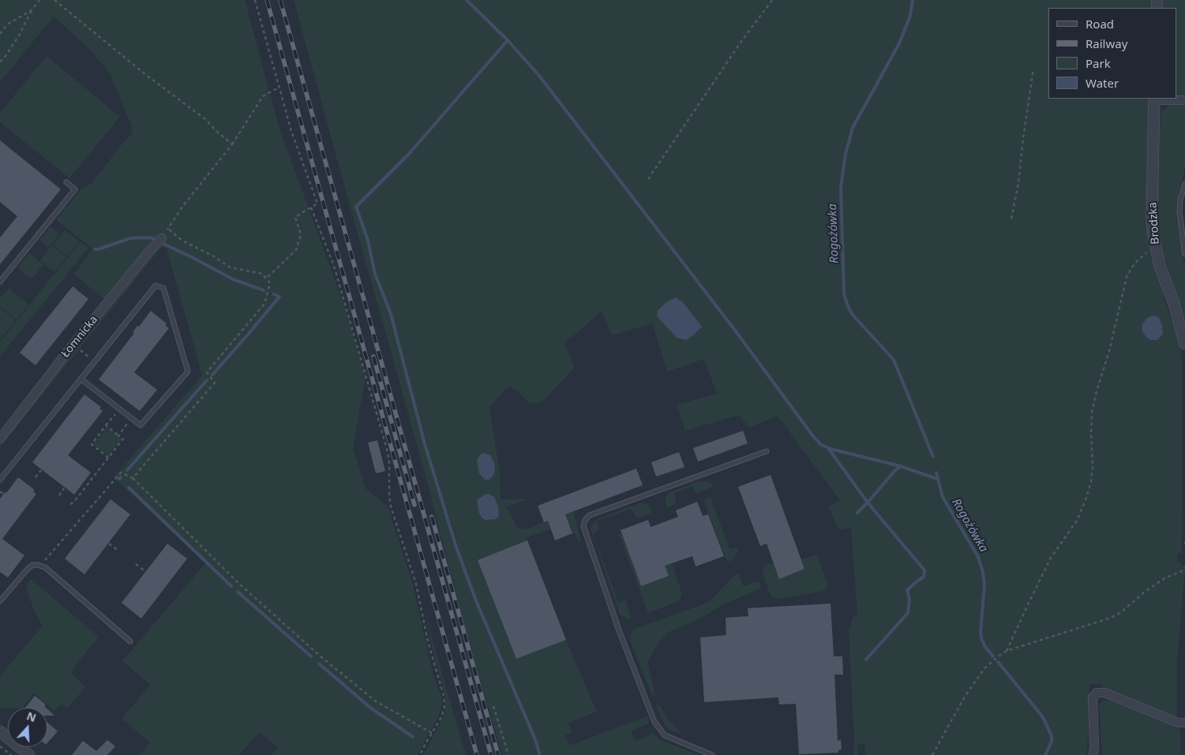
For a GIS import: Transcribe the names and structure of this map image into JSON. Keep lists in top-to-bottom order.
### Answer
{
  "streets": {
    "street": ["Brodzka", "Łomnicka"]
  },
  "water": ["Rogożówka"],
  "legend": [
    "Road",
    "Railway",
    "Park",
    "Water"
  ],
  "north": "top"
}
